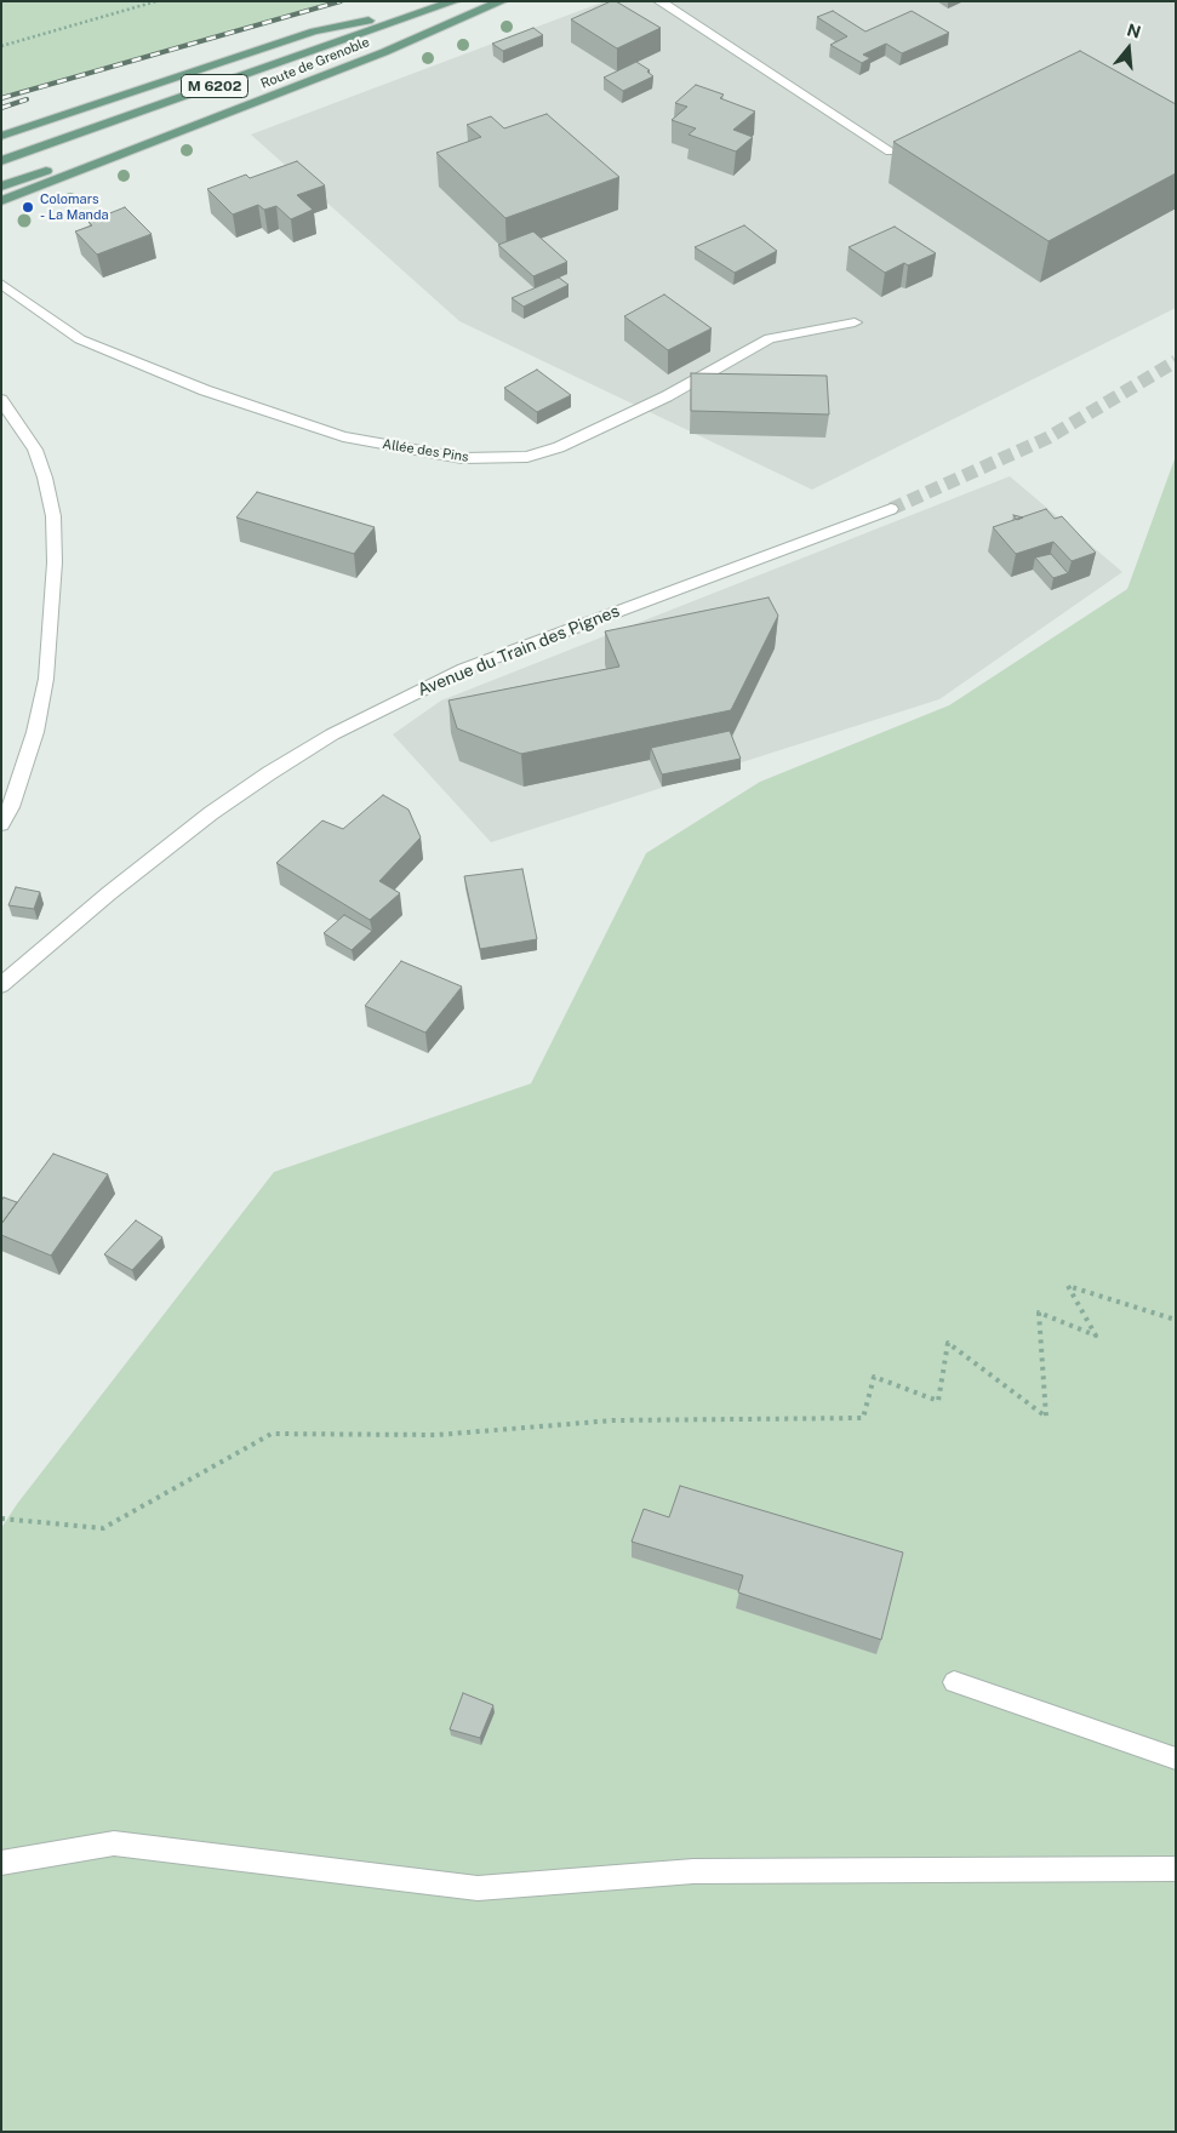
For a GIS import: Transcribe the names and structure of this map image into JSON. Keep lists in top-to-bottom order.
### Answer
{
  "streets": {
    "main road": ["Route de Grenoble", "M 6202"],
    "street": ["Allée des Pins", "Avenue du Train des Pignes"]
  },
  "crossings": [
    ["Route de Grenoble", "M 6202"]
  ],
  "places": ["Colomars - La Manda"],
  "north": "top"
}
